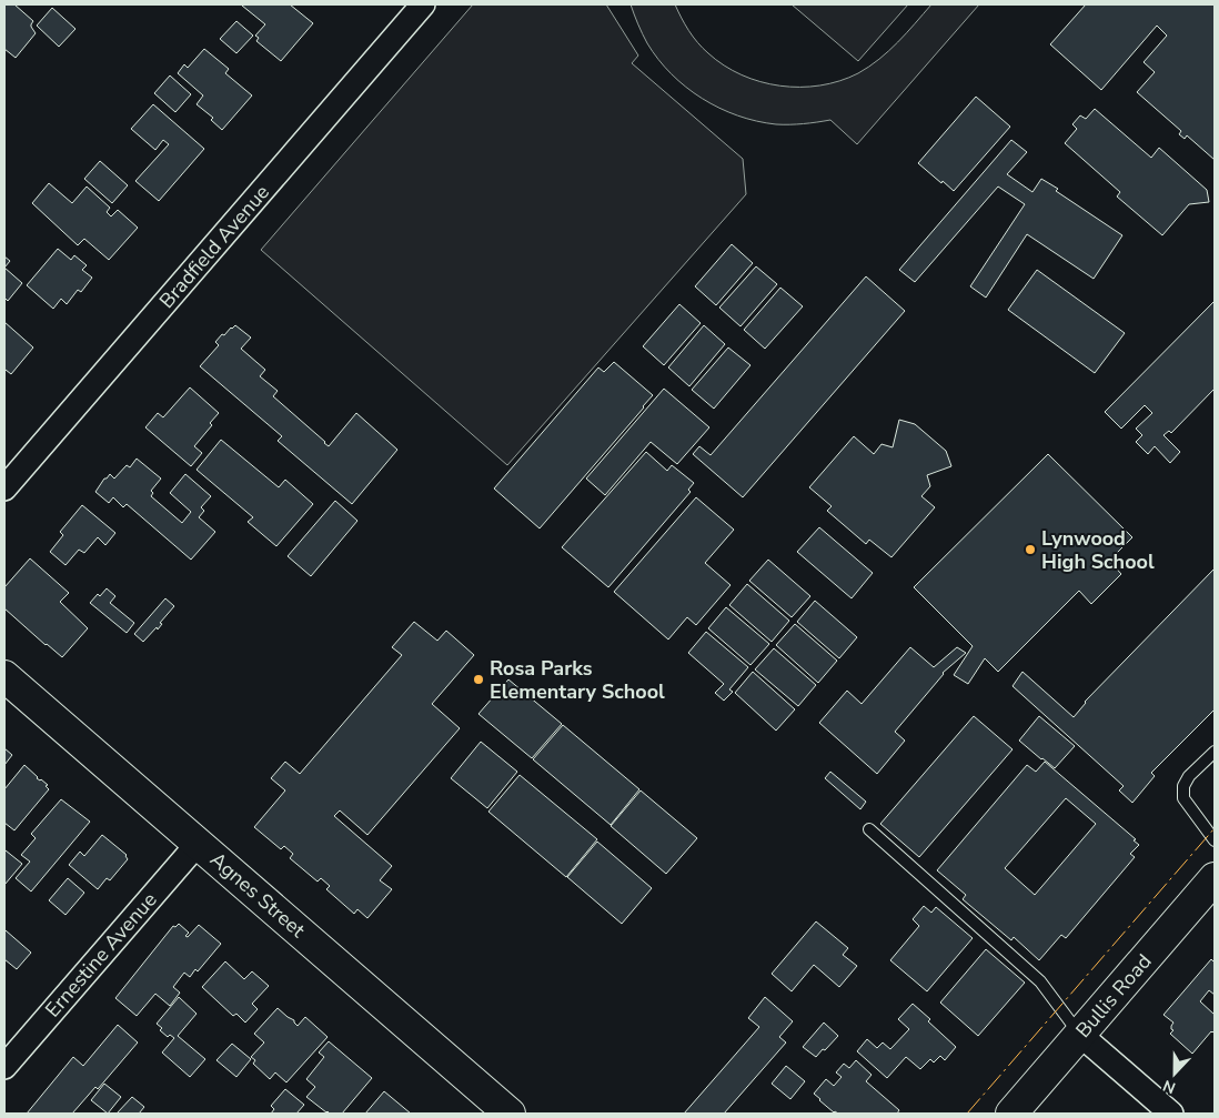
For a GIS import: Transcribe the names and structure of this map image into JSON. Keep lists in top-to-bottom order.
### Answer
{
  "streets": {
    "street": [
      "Bradfield Avenue",
      "Agnes Street",
      "Ernestine Avenue",
      "Bullis Road"
    ]
  },
  "crossings": [
    ["Agnes Street", "Ernestine Avenue"]
  ],
  "places": ["Lynwood High School", "Rosa Parks Elementary School"],
  "north": "bottom"
}
